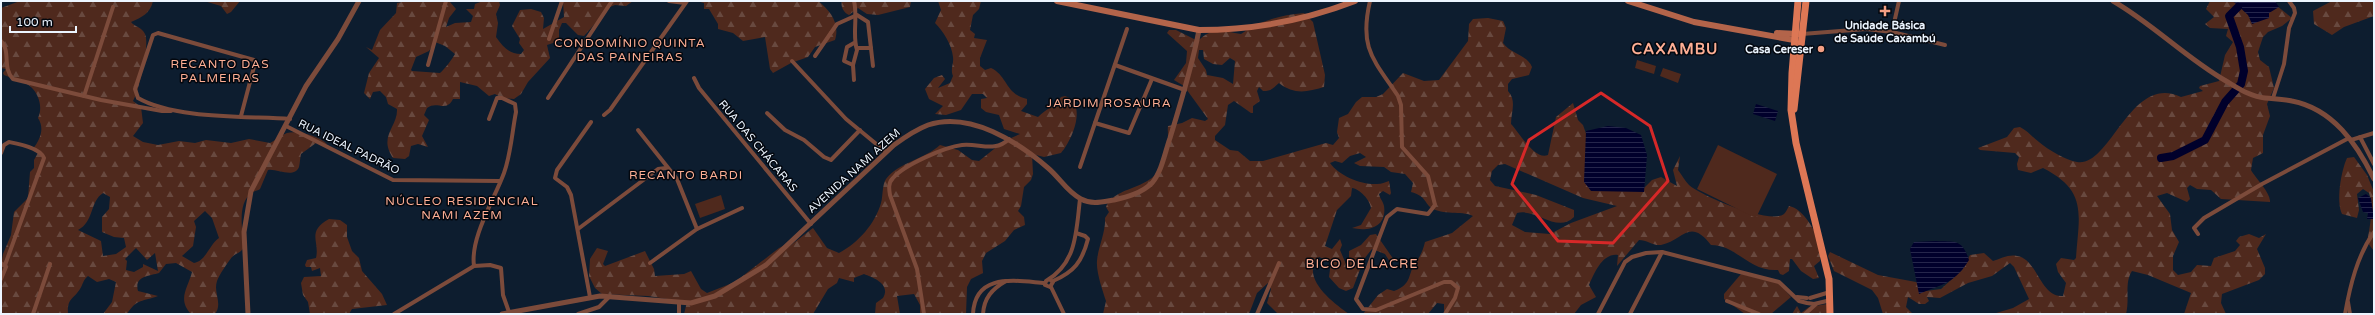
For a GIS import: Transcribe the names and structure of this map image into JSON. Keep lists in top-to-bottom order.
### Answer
{
  "streets": {
    "street": ["RUA DAS CHÁCARAS", "RUA IDEAL PADRÃO", "AVENIDA NAMI AZEM"]
  },
  "crossings": [
    ["RUA DAS CHÁCARAS", "AVENIDA NAMI AZEM"]
  ],
  "districts": [
    "CONDOMÍNIO QUINTA DAS PAINEIRAS",
    "CAXAMBU",
    "RECANTO DAS PALMEIRAS",
    "JARDIM ROSAURA",
    "RECANTO BARDI",
    "NÚCLEO RESIDENCIAL NAMI AZEM",
    "BICO DE LACRE"
  ],
  "places": {
    "health": ["Unidade Básica de Saúde Caxambú"],
    "other": ["Casa Cereser"]
  },
  "scale_bar": "100 m"
}
